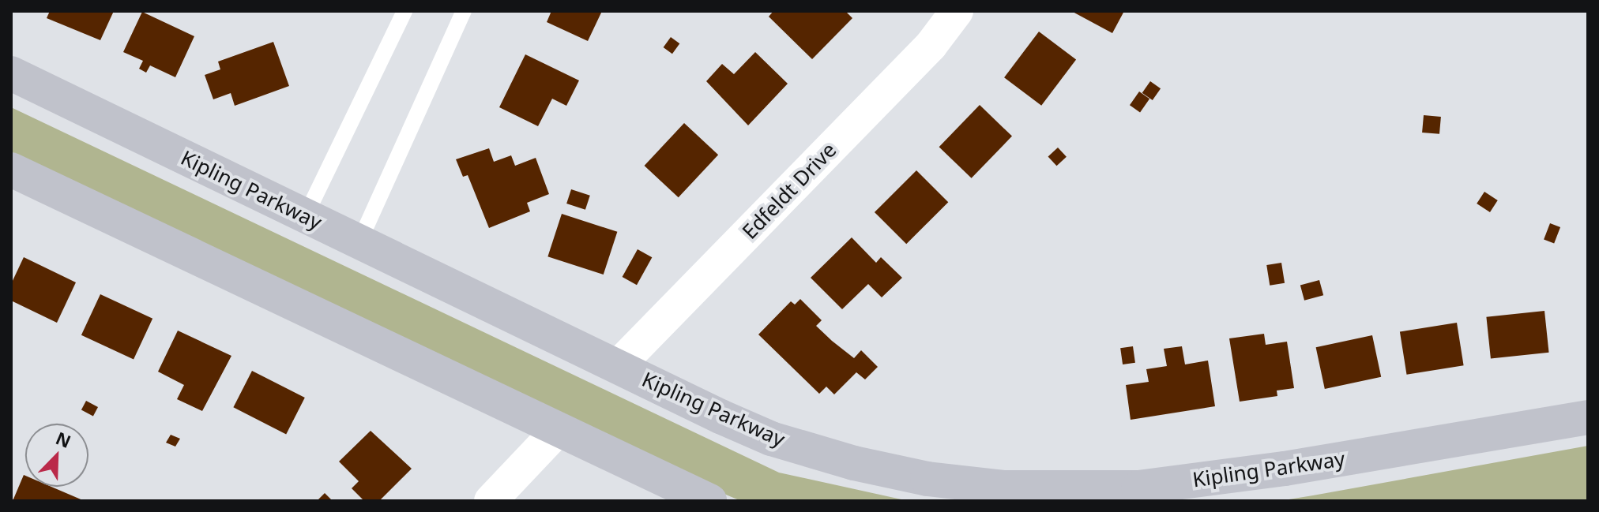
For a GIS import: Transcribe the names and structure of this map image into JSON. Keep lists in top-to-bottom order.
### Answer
{
  "streets": {
    "street": ["Kipling Parkway", "Edfeldt Drive"]
  },
  "crossings": [
    ["Kipling Parkway", "Edfeldt Drive"]
  ],
  "north": "top right"
}
